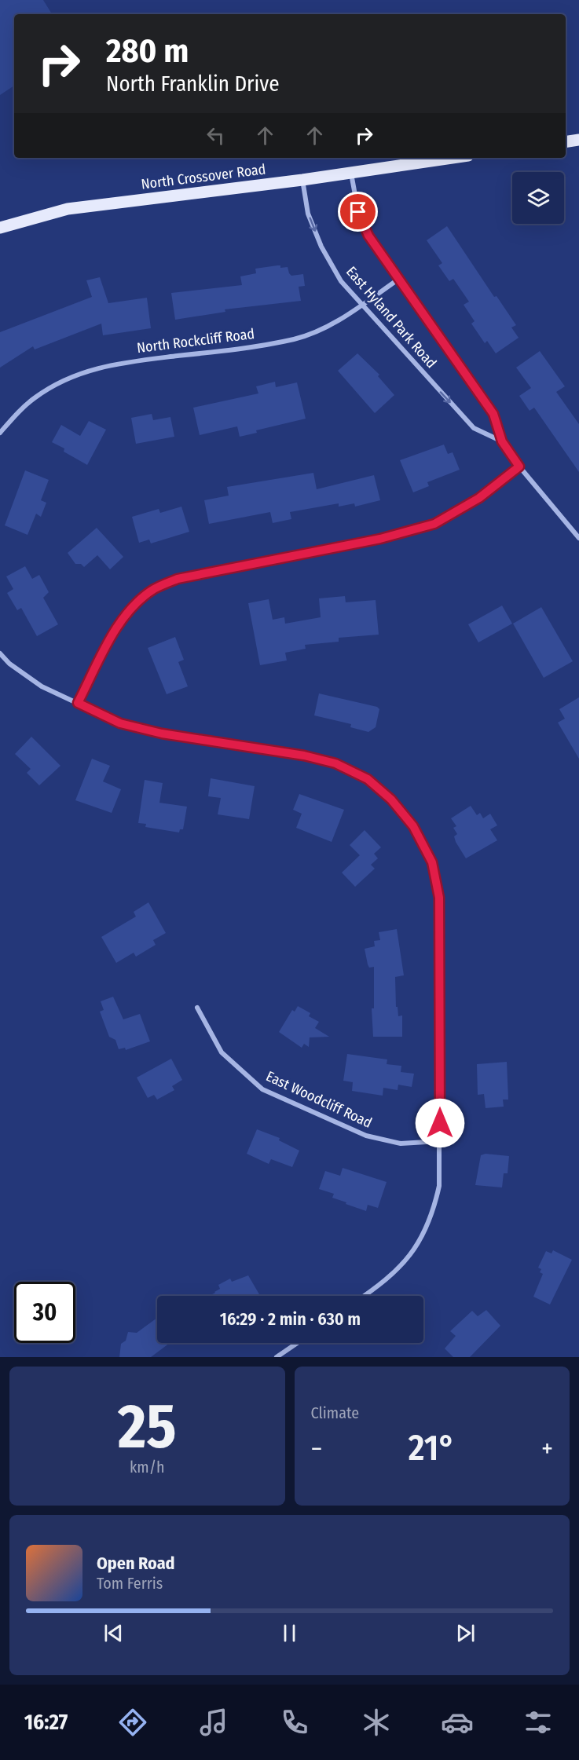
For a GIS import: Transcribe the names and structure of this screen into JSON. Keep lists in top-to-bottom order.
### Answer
{
  "streets": {
    "main road": ["North Crossover Road"],
    "street": ["East Hyland Park Road", "North Rockcliff Road", "East Woodcliff Road"]
  },
  "crossings": [
    ["North Crossover Road", "East Hyland Park Road"],
    ["East Hyland Park Road", "North Rockcliff Road"]
  ],
  "page": {
    "turn": ["280 m", "North Franklin Drive"],
    "limit": "30",
    "trip": "16:29 · 2 min · 630 m",
    "tile": [
      ["25", "km/h"],
      "Climate"
    ],
    "heat": ["−", "21°", "+"],
    "song": ["Open Road", "Tom Ferris"],
    "tabs": "16:27"
  }
}
